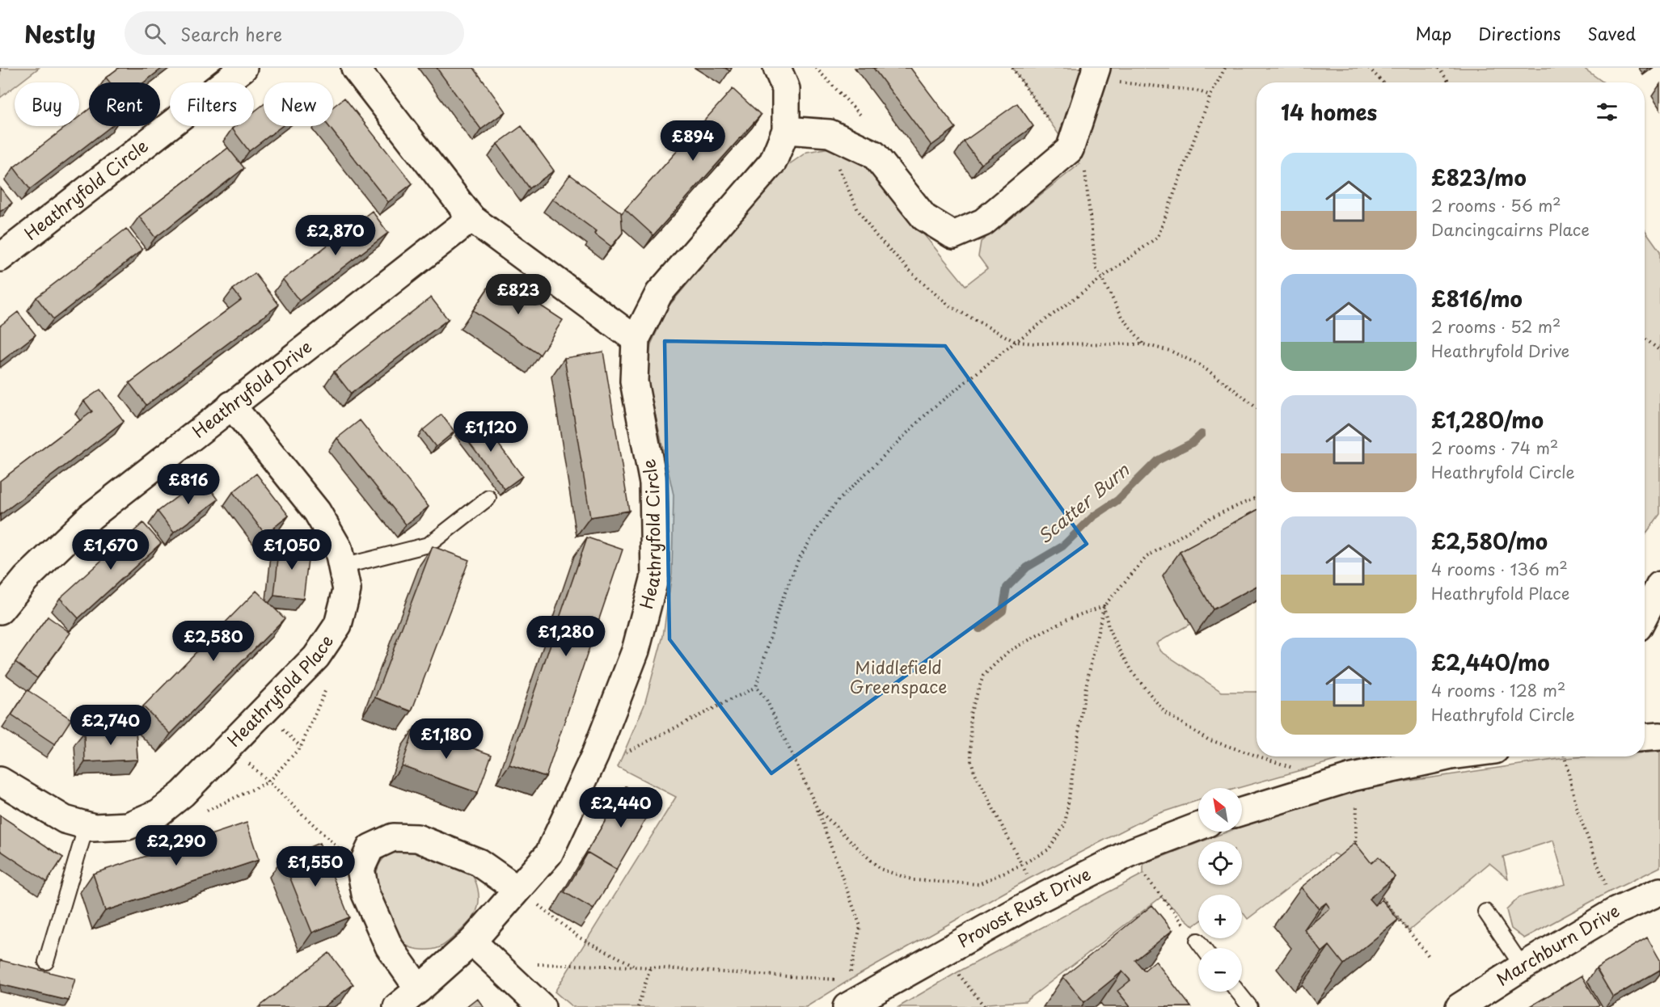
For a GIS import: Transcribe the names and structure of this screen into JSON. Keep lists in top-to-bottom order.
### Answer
{
  "streets": {
    "street": [
      "Heathryfold Circle",
      "Heathryfold Drive",
      "Heathryfold Place",
      "Provost Rust Drive",
      "Marchburn Drive"
    ]
  },
  "crossings": [
    ["Heathryfold Drive", "Heathryfold Place"]
  ],
  "water": ["Scatter Burn"],
  "parks": ["Middlefield Greenspace"],
  "north": "top left",
  "page": {
    "header": "Nestly",
    "search": "Search here",
    "nav": ["Map", "Directions", "Saved"],
    "chip": [
      "Buy",
      "Rent",
      "Filters",
      "New"
    ],
    "heading": "14 homes",
    "price": [
      "£894",
      "£2,870",
      "£823",
      "£1,120",
      "£816",
      "£1,670",
      "£1,050",
      "£1,280",
      "£2,580",
      "£2,740",
      "£1,180",
      "£2,440",
      "£2,290",
      "£1,550"
    ],
    "list": [
      {
        "name": "£823/mo",
        "note": "2 rooms · 56 m² · Dancingcairns Place"
      },
      {
        "name": "£816/mo",
        "note": "2 rooms · 52 m² · Heathryfold Drive"
      },
      {
        "name": "£1,280/mo",
        "note": "2 rooms · 74 m² · Heathryfold Circle"
      },
      {
        "name": "£2,580/mo",
        "note": "4 rooms · 136 m² · Heathryfold Place"
      },
      {
        "name": "£2,440/mo",
        "note": "4 rooms · 128 m² · Heathryfold Circle"
      }
    ],
    "map_buttons": ["+", "−"]
  }
}
